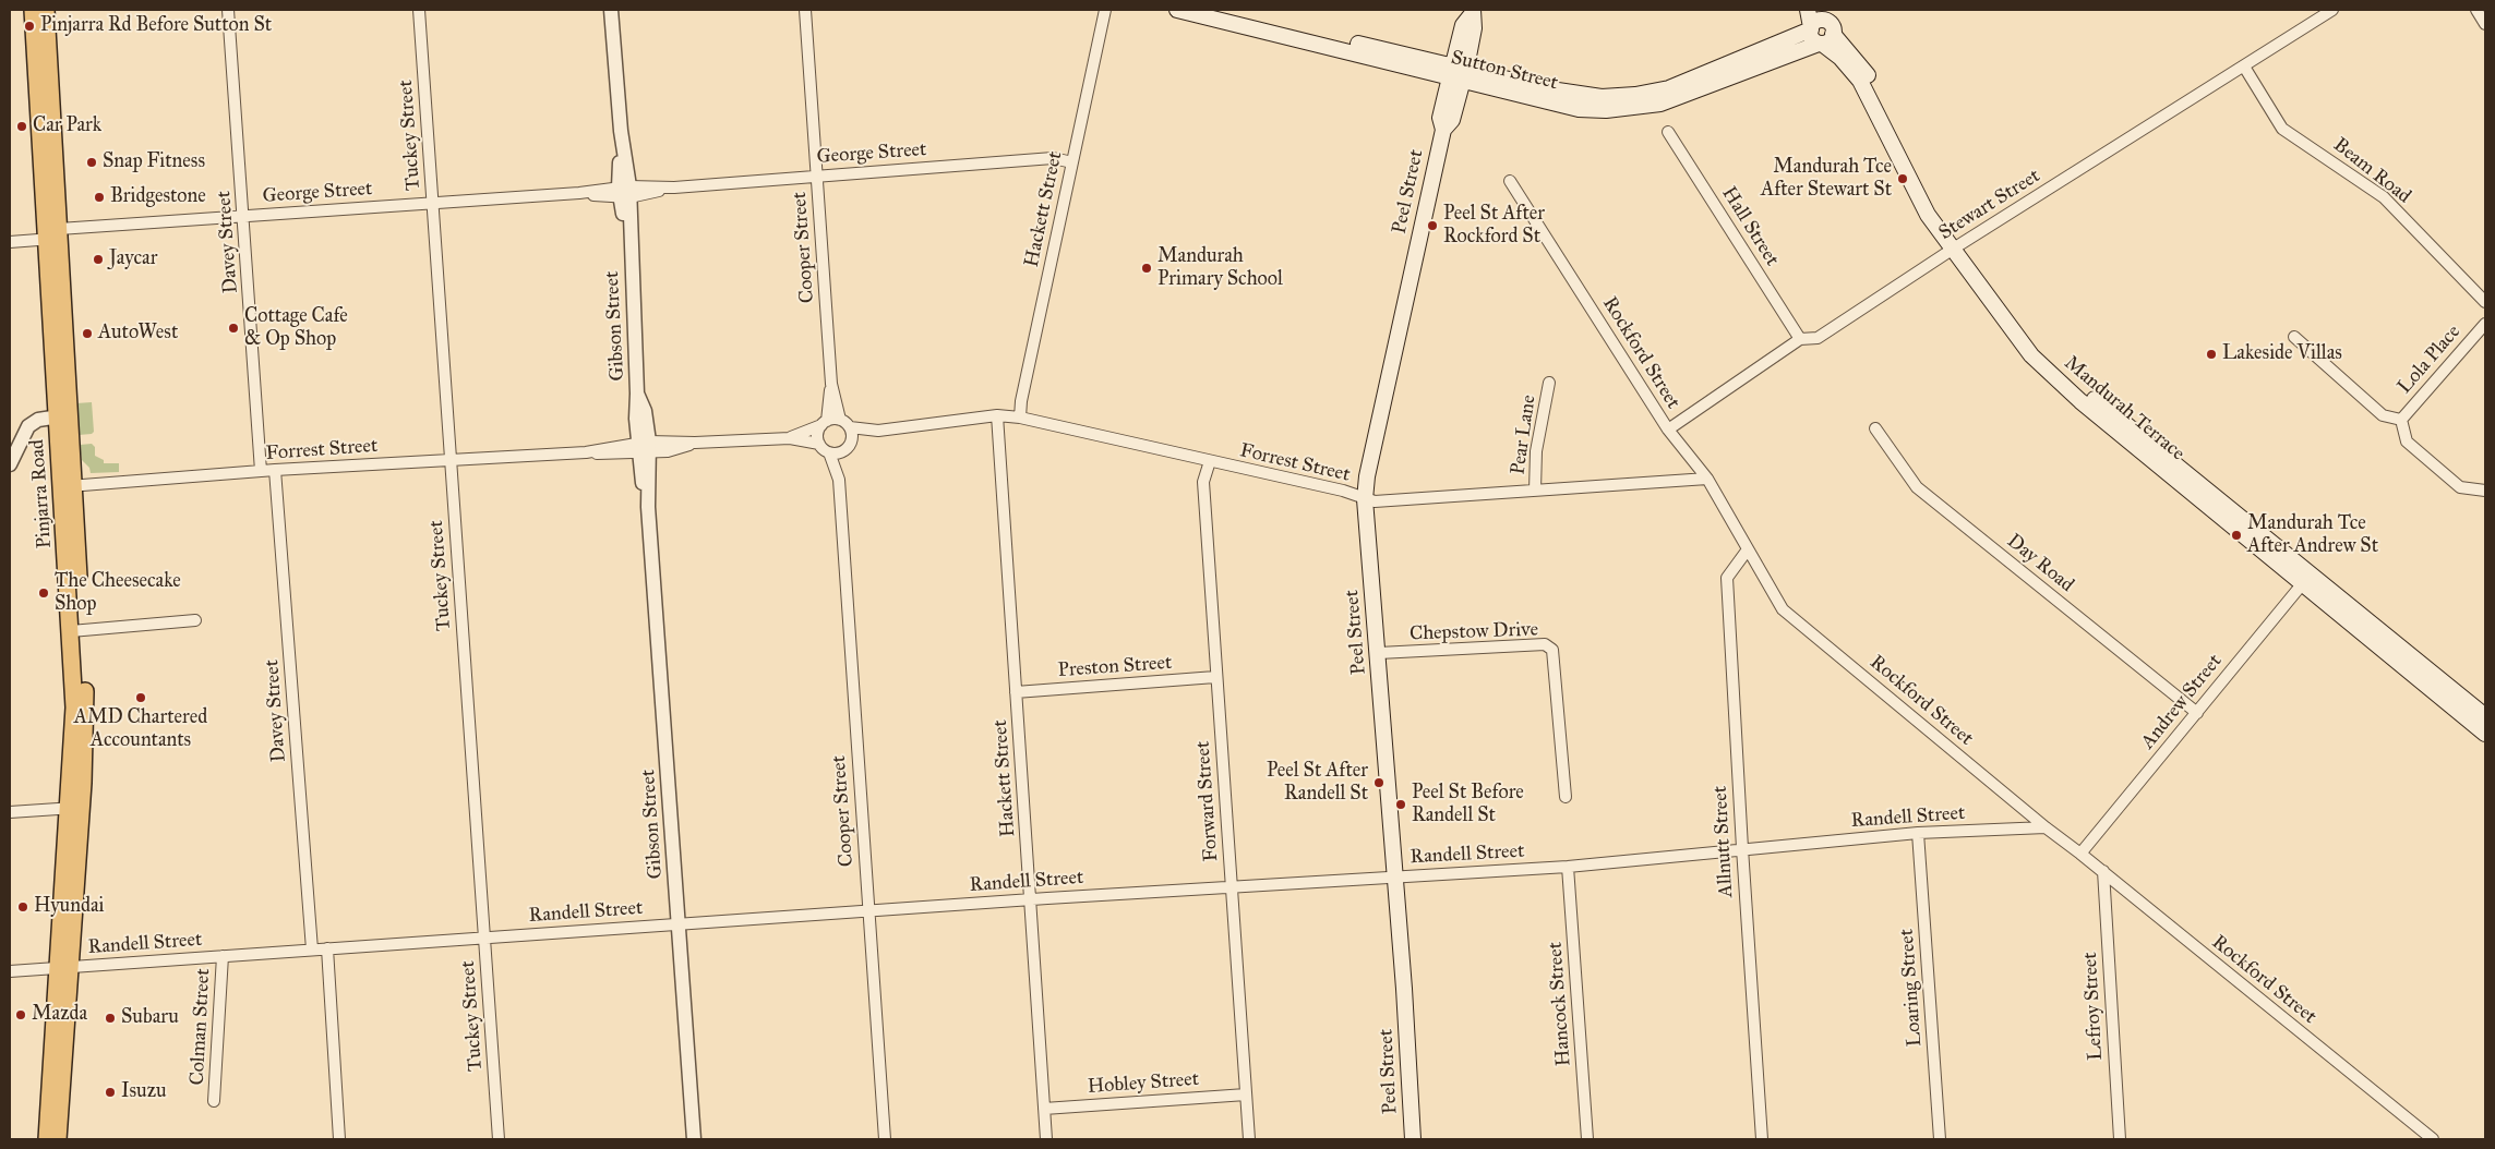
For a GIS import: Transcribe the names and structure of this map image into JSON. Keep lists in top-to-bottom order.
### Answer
{
  "streets": {
    "main road": [
      "Sutton Street",
      "Peel Street",
      "Mandurah Terrace",
      "Pinjarra Road"
    ],
    "street": [
      "Tuckey Street",
      "George Street",
      "Beam Road",
      "Stewart Street",
      "Hackett Street",
      "Hall Street",
      "Davey Street",
      "Cooper Street",
      "Gibson Street",
      "Rockford Street",
      "Lola Place",
      "Pear Lane",
      "Forrest Street",
      "Day Road",
      "Chepstow Drive",
      "Preston Street",
      "Andrew Street",
      "Forward Street",
      "Randell Street",
      "Allnutt Street",
      "Loaring Street",
      "Hancock Street",
      "Lefroy Street",
      "Colman Street",
      "Hobley Street"
    ]
  },
  "crossings": [
    ["Sutton Street", "Peel Street"],
    ["Sutton Street", "Mandurah Terrace"],
    ["Tuckey Street", "George Street"],
    ["Tuckey Street", "Forrest Street"],
    ["Tuckey Street", "Randell Street"],
    ["George Street", "Hackett Street"],
    ["George Street", "Davey Street"],
    ["George Street", "Cooper Street"],
    ["George Street", "Gibson Street"],
    ["George Street", "Pinjarra Road"],
    ["Beam Road", "Stewart Street"],
    ["Peel Street", "Forrest Street"],
    ["Peel Street", "Chepstow Drive"],
    ["Peel Street", "Randell Street"],
    ["Stewart Street", "Hall Street"],
    ["Stewart Street", "Rockford Street"],
    ["Stewart Street", "Mandurah Terrace"],
    ["Hackett Street", "Forrest Street"],
    ["Hackett Street", "Preston Street"],
    ["Hackett Street", "Randell Street"],
    ["Hackett Street", "Hobley Street"],
    ["Davey Street", "Forrest Street"],
    ["Davey Street", "Randell Street"],
    ["Cooper Street", "Forrest Street"],
    ["Cooper Street", "Randell Street"],
    ["Gibson Street", "Forrest Street"],
    ["Gibson Street", "Randell Street"],
    ["Rockford Street", "Forrest Street"],
    ["Rockford Street", "Andrew Street"],
    ["Rockford Street", "Randell Street"],
    ["Rockford Street", "Allnutt Street"],
    ["Rockford Street", "Lefroy Street"],
    ["Mandurah Terrace", "Andrew Street"],
    ["Pear Lane", "Forrest Street"],
    ["Forrest Street", "Pinjarra Road"],
    ["Forrest Street", "Forward Street"],
    ["Pinjarra Road", "Randell Street"],
    ["Day Road", "Andrew Street"],
    ["Preston Street", "Forward Street"],
    ["Forward Street", "Randell Street"],
    ["Forward Street", "Hobley Street"],
    ["Randell Street", "Allnutt Street"],
    ["Randell Street", "Loaring Street"],
    ["Randell Street", "Hancock Street"],
    ["Randell Street", "Colman Street"]
  ],
  "places": [
    "Pinjarra Rd Before Sutton St",
    "Car Park",
    "Snap Fitness",
    "Mandurah Tce After Stewart St",
    "Bridgestone",
    "Peel St After Rockford St",
    "Jaycar",
    "Mandurah Primary School",
    "Cottage Cafe & Op Shop",
    "AutoWest",
    "Lakeside Villas",
    "Mandurah Tce After Andrew St",
    "The Cheesecake Shop",
    "AMD Chartered Accountants",
    "Peel St After Randell St",
    "Peel St Before Randell St",
    "Hyundai",
    "Mazda",
    "Subaru",
    "Isuzu"
  ]
}
